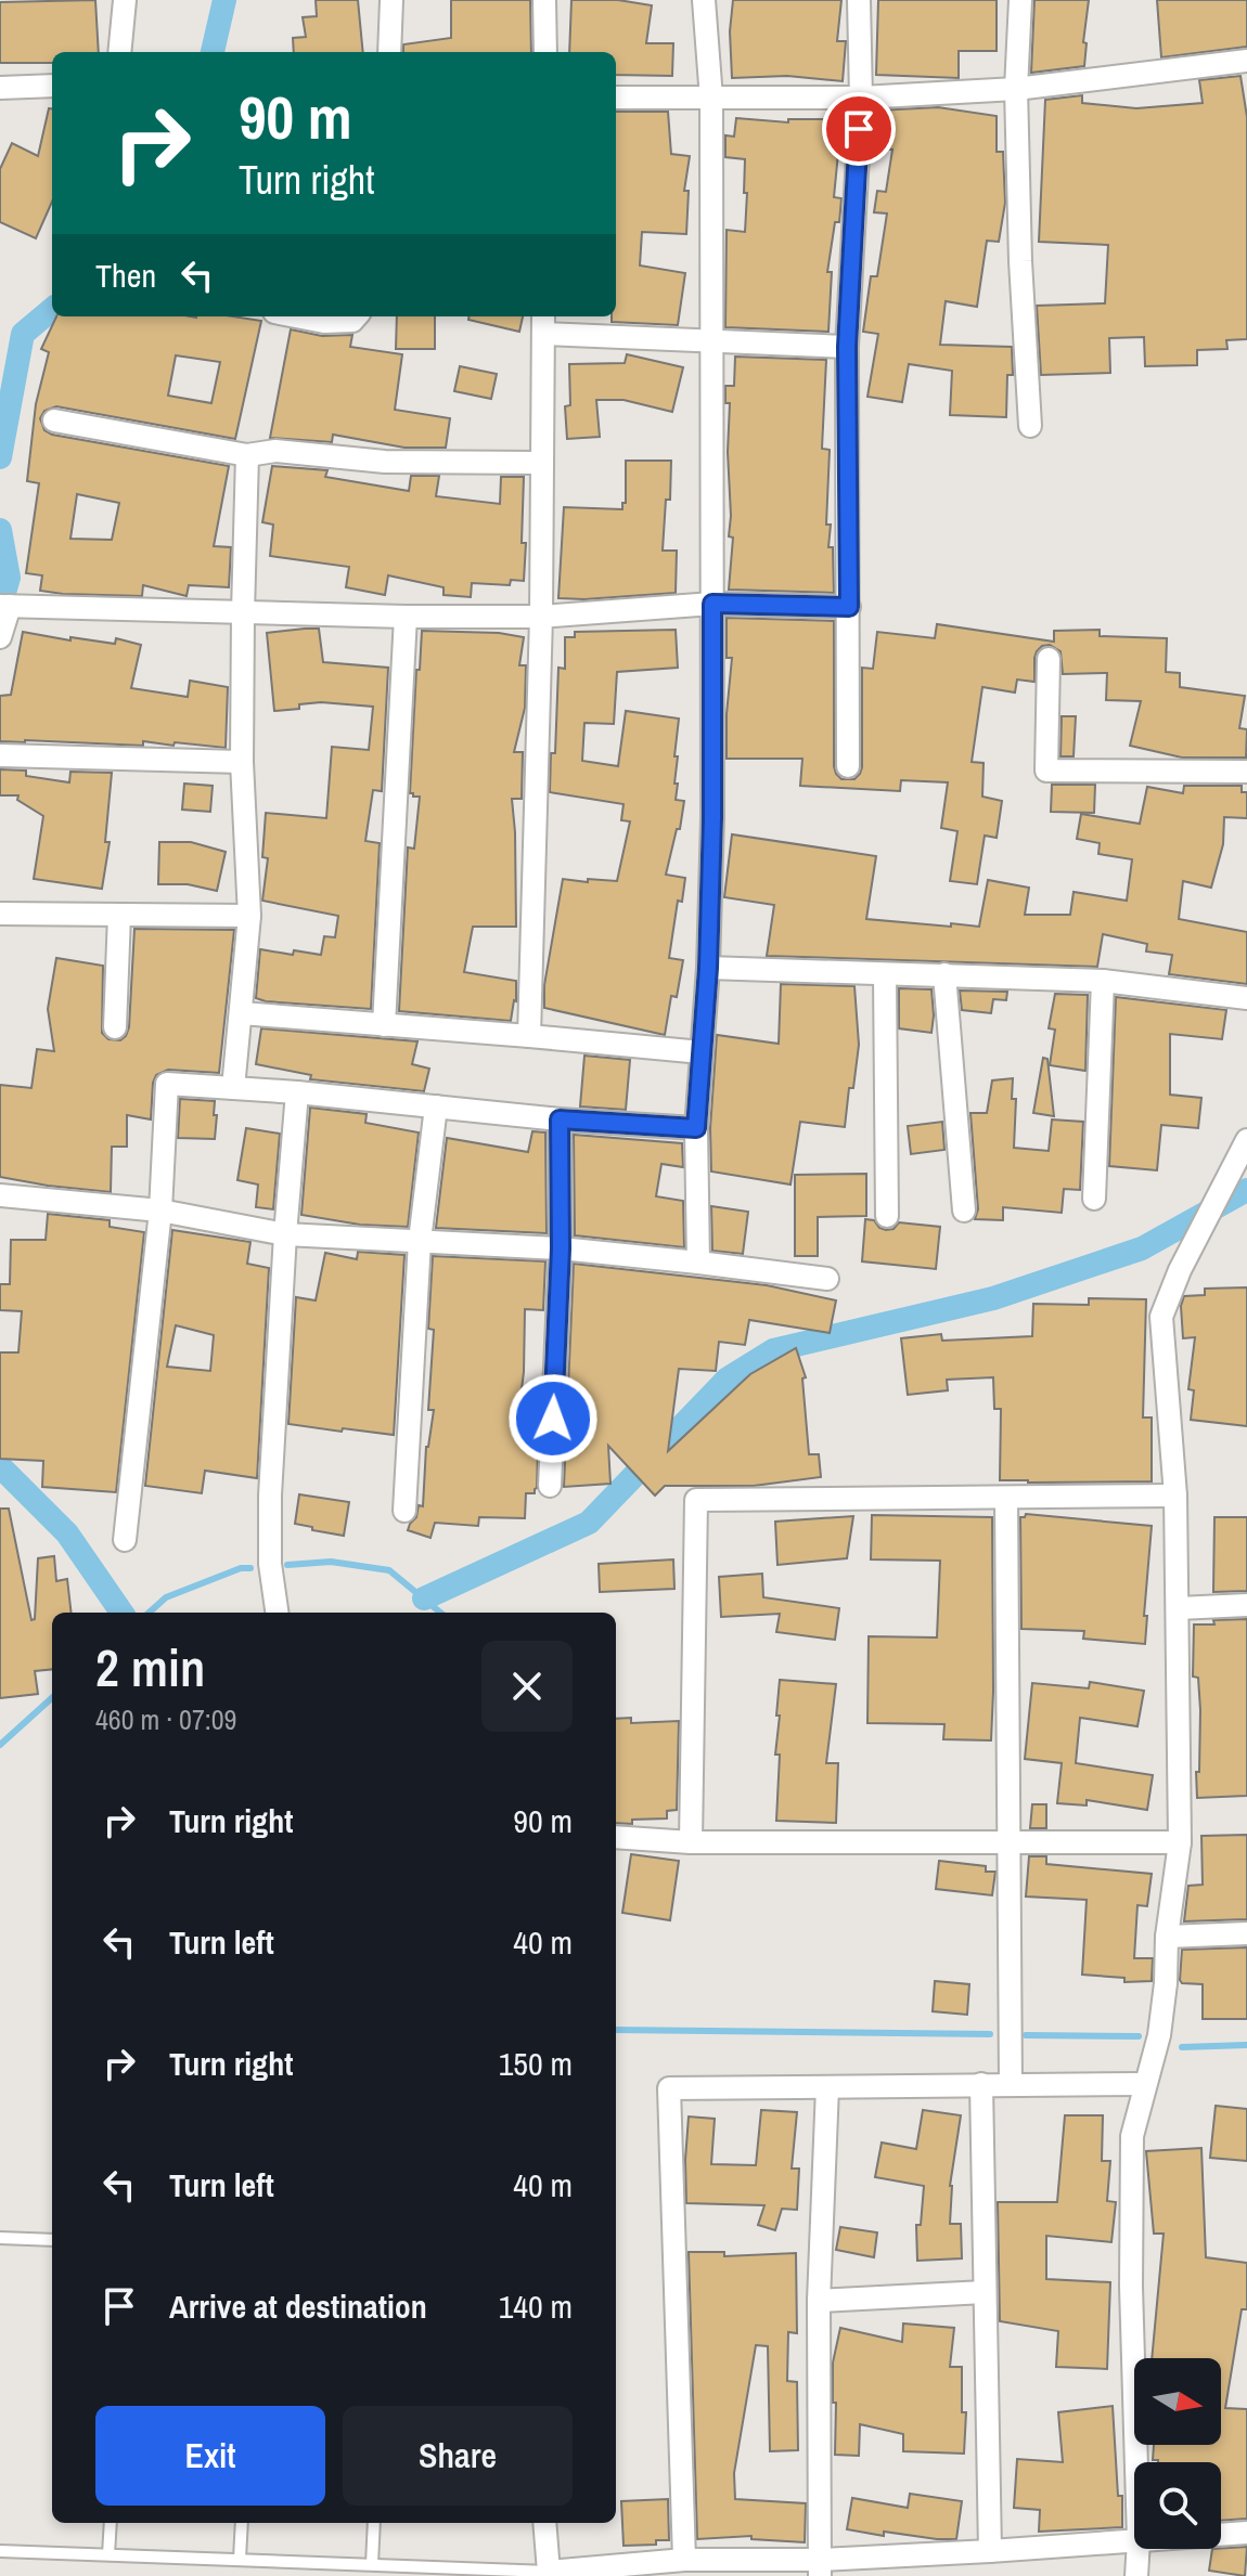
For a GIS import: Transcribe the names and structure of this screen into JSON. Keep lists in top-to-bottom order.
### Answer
{
  "north": "right",
  "page": {
    "turn": ["90 m", "Turn right"],
    "then": "Then",
    "heading": ["2 min", "460 m · 07:09"],
    "list": [
      {
        "name": "Turn right",
        "value": "90 m"
      },
      {
        "name": "Turn left",
        "value": "40 m"
      },
      {
        "name": "Turn right",
        "value": "150 m"
      },
      {
        "name": "Turn left",
        "value": "40 m"
      },
      {
        "name": "Arrive at destination",
        "value": "140 m"
      }
    ],
    "buttons": ["Exit", "Share"]
  }
}
